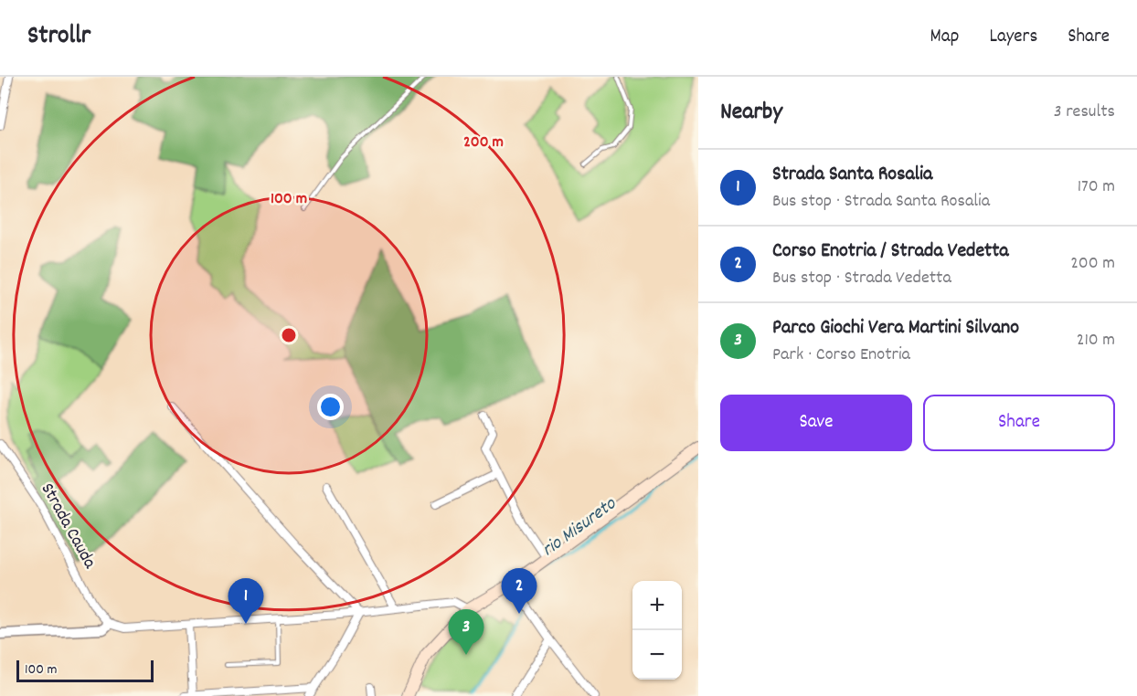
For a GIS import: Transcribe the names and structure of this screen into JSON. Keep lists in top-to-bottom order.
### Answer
{
  "streets": {
    "street": ["Strada Cauda"]
  },
  "water": ["rio Misureto"],
  "scale_bar": "100 m",
  "page": {
    "header": "Strollr",
    "nav": ["Map", "Layers", "Share"],
    "heading": ["Nearby", "3 results"],
    "list": [
      {
        "mark": "1",
        "name": "Strada Santa Rosalia",
        "note": "Bus stop · Strada Santa Rosalia",
        "value": "170 m"
      },
      {
        "mark": "2",
        "name": "Corso Enotria / Strada Vedetta",
        "note": "Bus stop · Strada Vedetta",
        "value": "200 m"
      },
      {
        "mark": "3",
        "name": "Parco Giochi Vera Martini Silvano",
        "note": "Park · Corso Enotria",
        "value": "210 m"
      }
    ],
    "buttons": ["Save", "Share"],
    "pins": ["2", "1", "3"],
    "map_buttons": ["+", "−"],
    "scale": "100 m"
  },
  "rings": ["200 m", "100 m"]
}
